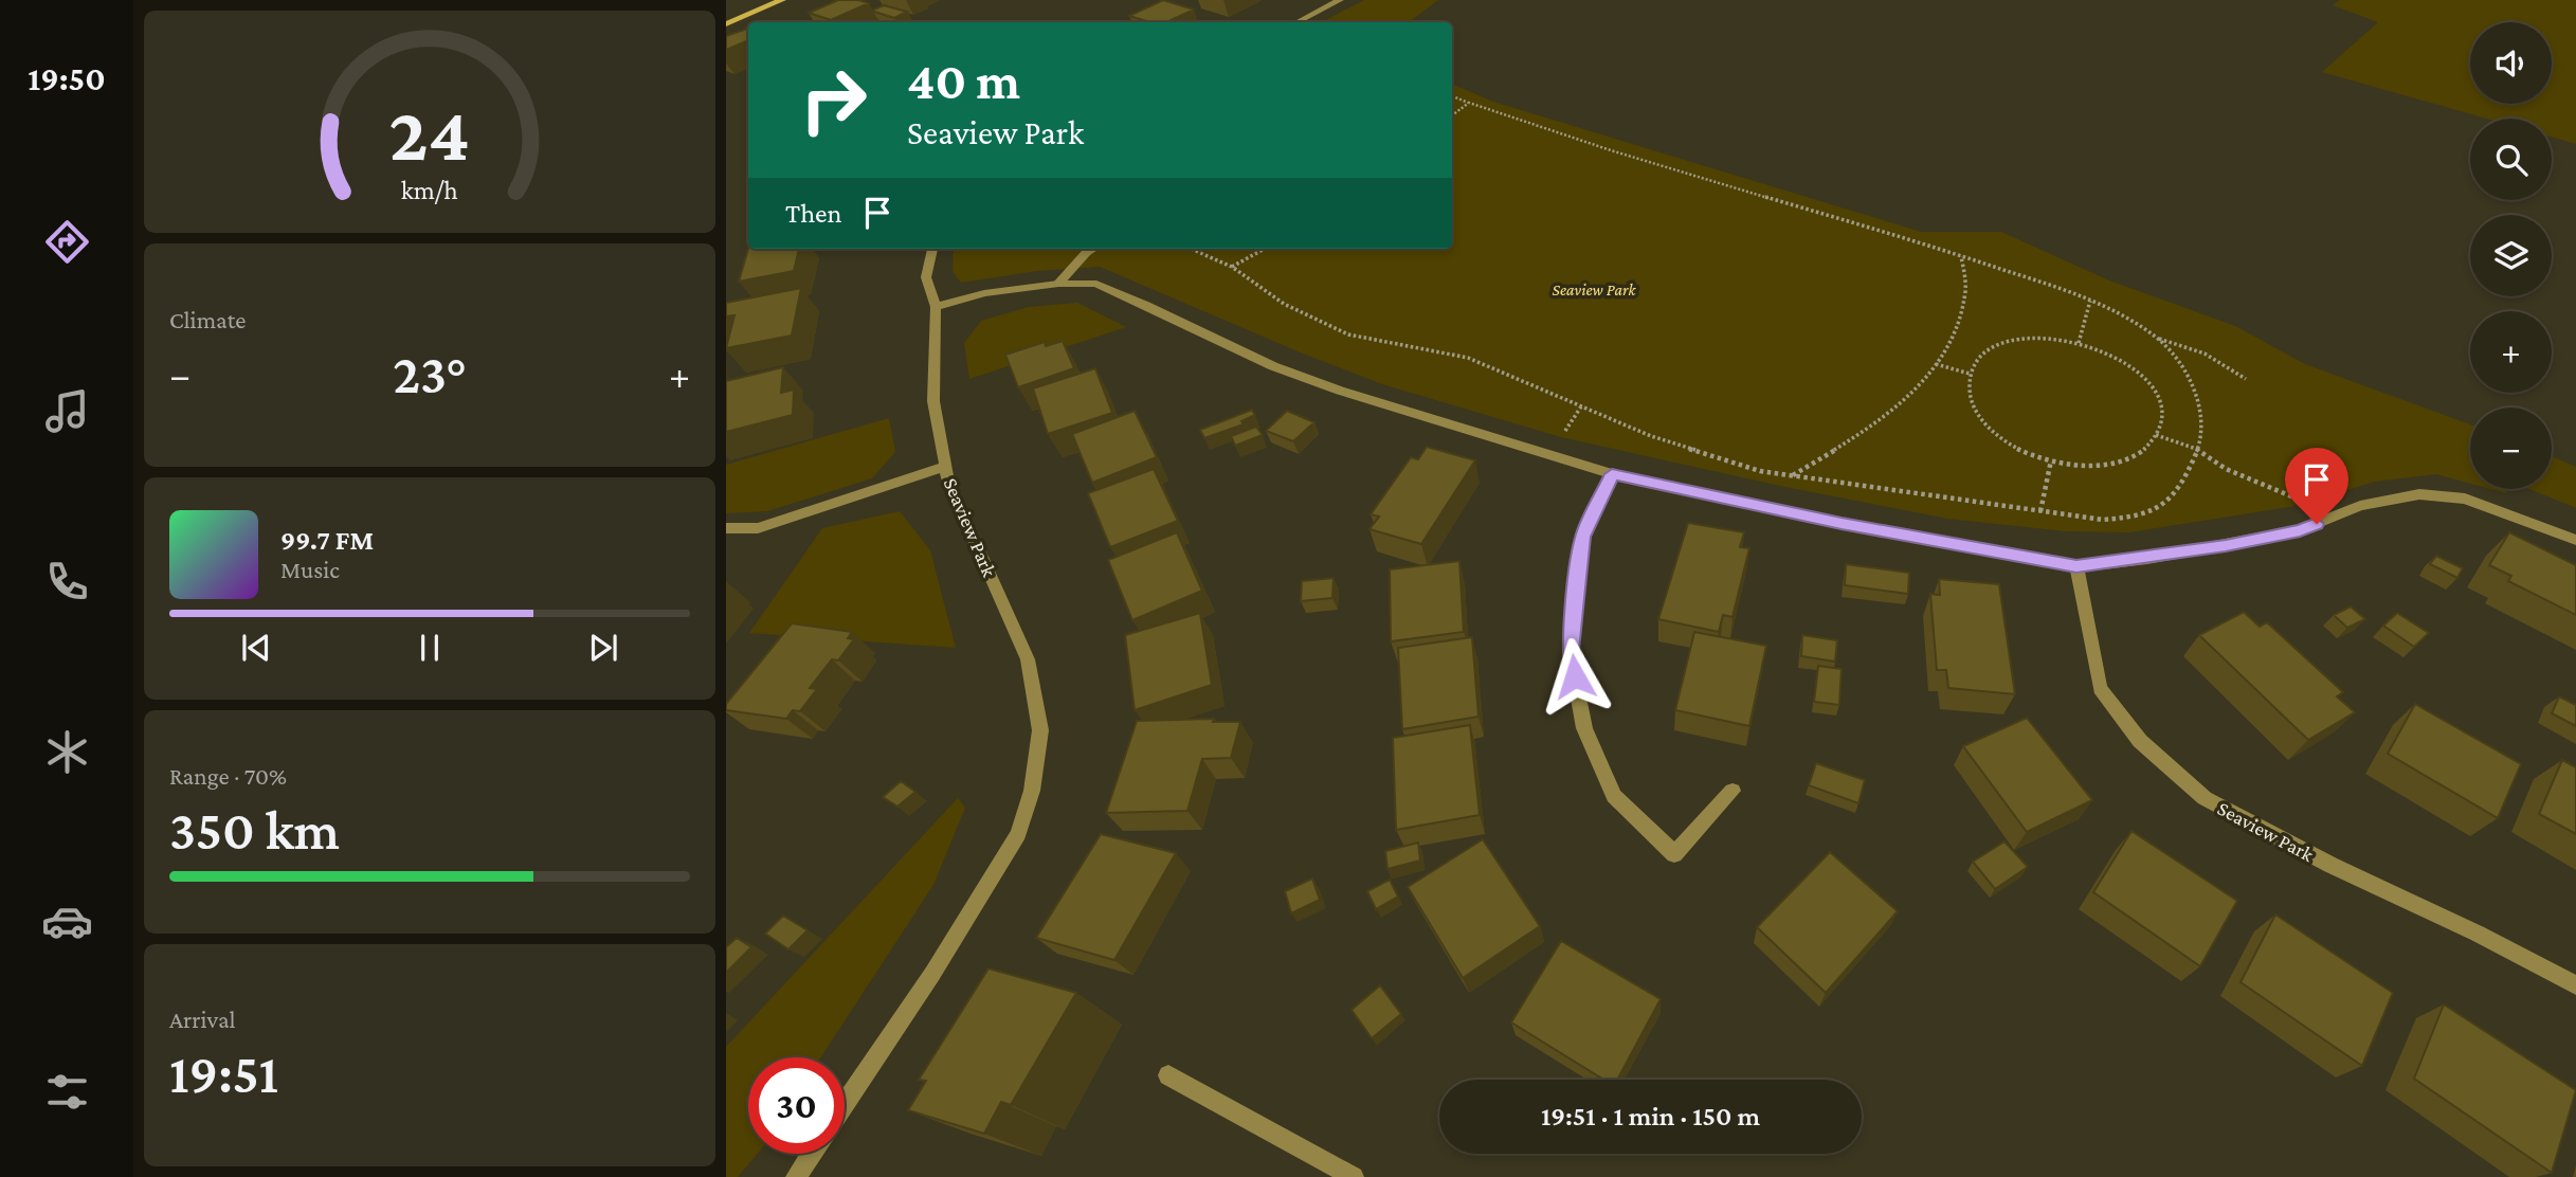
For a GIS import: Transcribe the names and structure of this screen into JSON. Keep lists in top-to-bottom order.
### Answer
{
  "streets": {
    "street": ["Seaview Park"]
  },
  "parks": ["Seaview Park"],
  "page": {
    "tabs": "19:50",
    "map_buttons": ["+", "−"],
    "turn": ["40 m", "Seaview Park"],
    "then": "Then",
    "tile": [
      "Climate",
      ["Range · 70%", "350 km"],
      ["Arrival", "19:51"]
    ],
    "heat": ["−", "23°", "+"],
    "song": ["99.7 FM", "Music"],
    "limit": "30",
    "trip": "19:51 · 1 min · 150 m",
    "gauge": ["24", "km/h"]
  }
}
